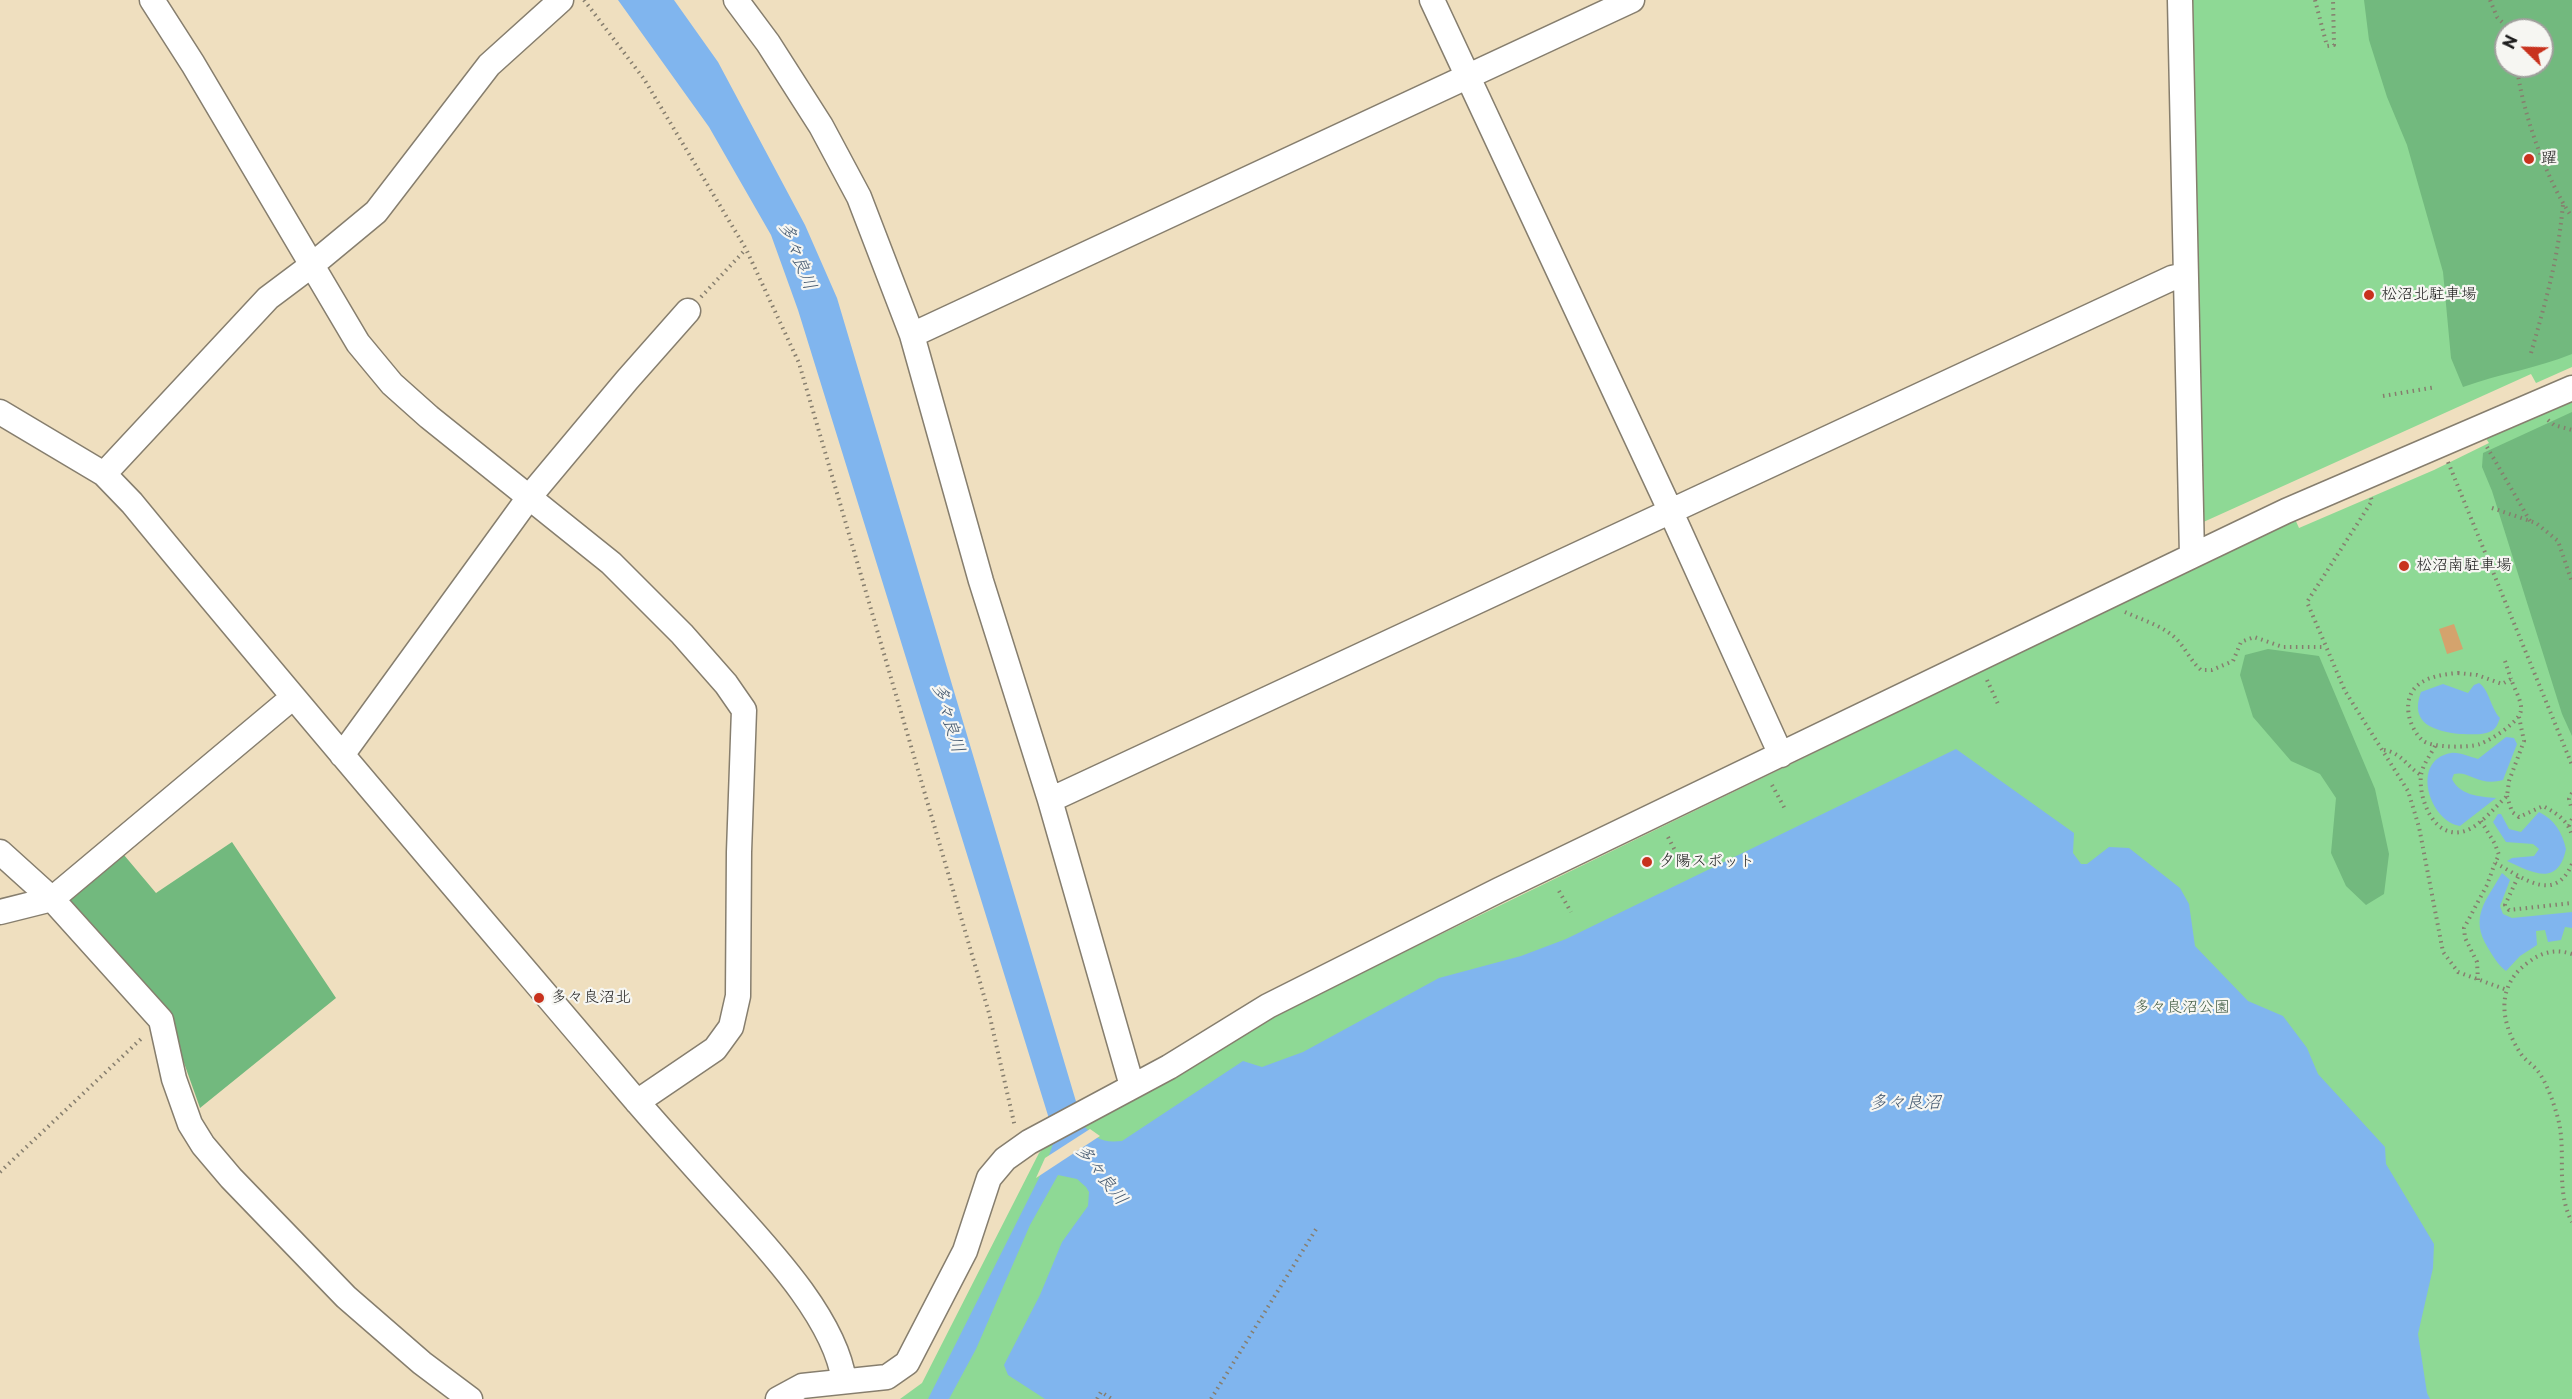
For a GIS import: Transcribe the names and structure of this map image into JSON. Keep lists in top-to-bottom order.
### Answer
{
  "water": ["多々良川", "多々良沼"],
  "parks": ["多々良沼公園"],
  "places": [
    "躍",
    "松沼北駐車場",
    "松沼南駐車場",
    "夕陽スポット",
    "多々良沼北"
  ],
  "north": "top left"
}
